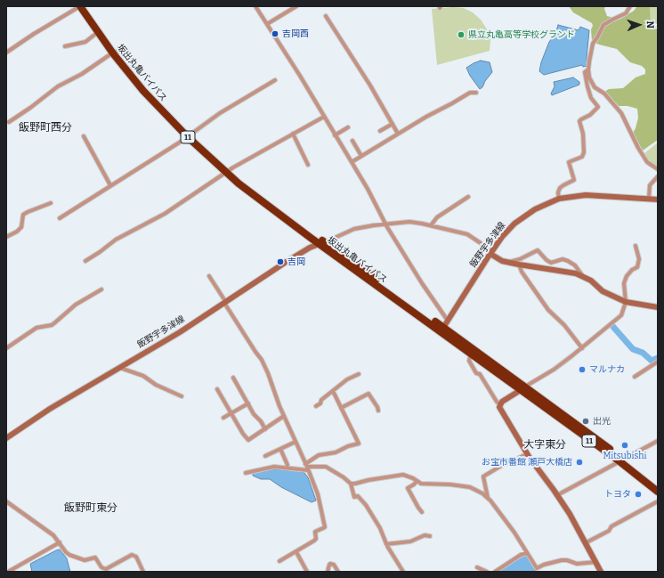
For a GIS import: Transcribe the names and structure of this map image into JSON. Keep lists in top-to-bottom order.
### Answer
{
  "streets": {
    "highway": ["坂出丸亀バイパス", "11"],
    "main road": ["飯野宇多津線"]
  },
  "crossings": [
    ["坂出丸亀バイパス", "飯野宇多津線"]
  ],
  "districts": ["飯野町西分", "大字東分", "飯野町東分"],
  "places": [
    "吉岡西",
    "県立丸亀高等学校グランド",
    "吉岡",
    "マルナカ",
    "出光",
    "Mitsubishi",
    "お宝市番館 瀬戸大橋店",
    "トヨタ"
  ],
  "north": "right"
}
